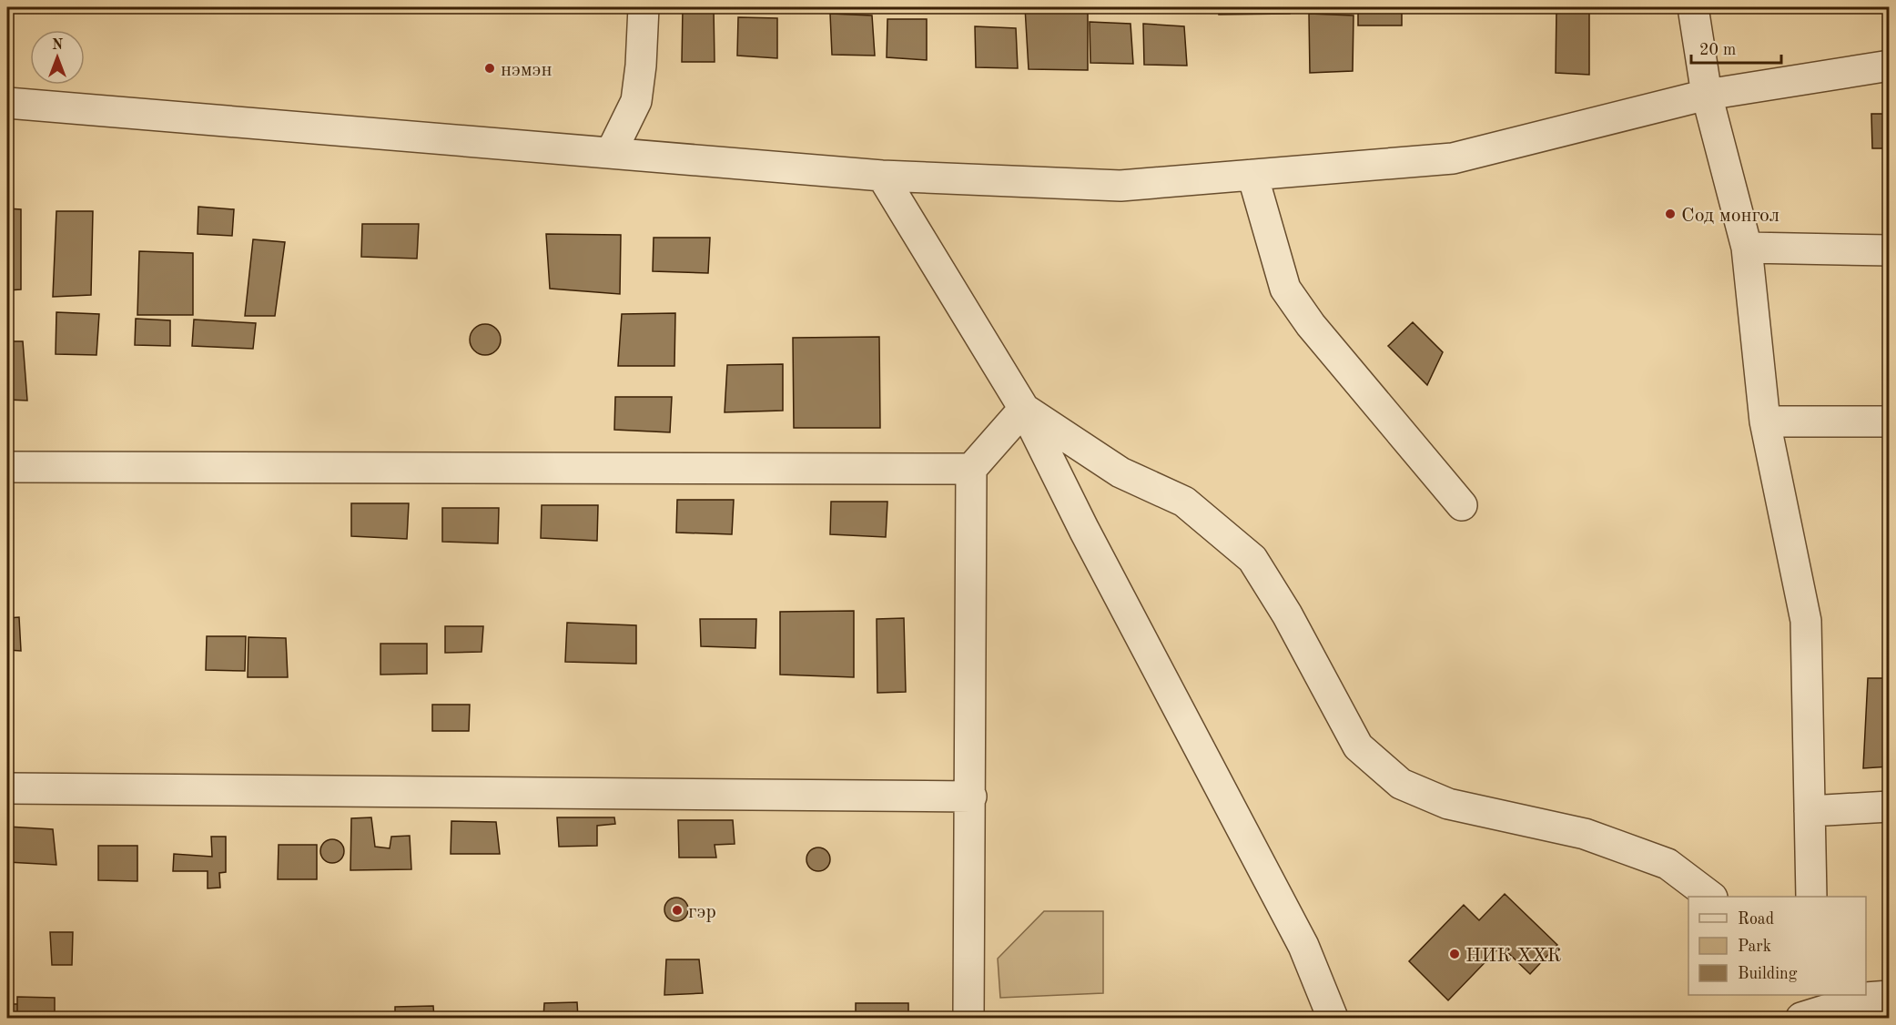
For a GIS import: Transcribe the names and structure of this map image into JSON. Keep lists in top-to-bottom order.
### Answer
{
  "places": [
    "нэмэн",
    "Сод монгол",
    "гэр",
    "НИК ХХК"
  ],
  "legend": ["Road", "Park", "Building"],
  "scale_bar": "20 m",
  "north": "top"
}
